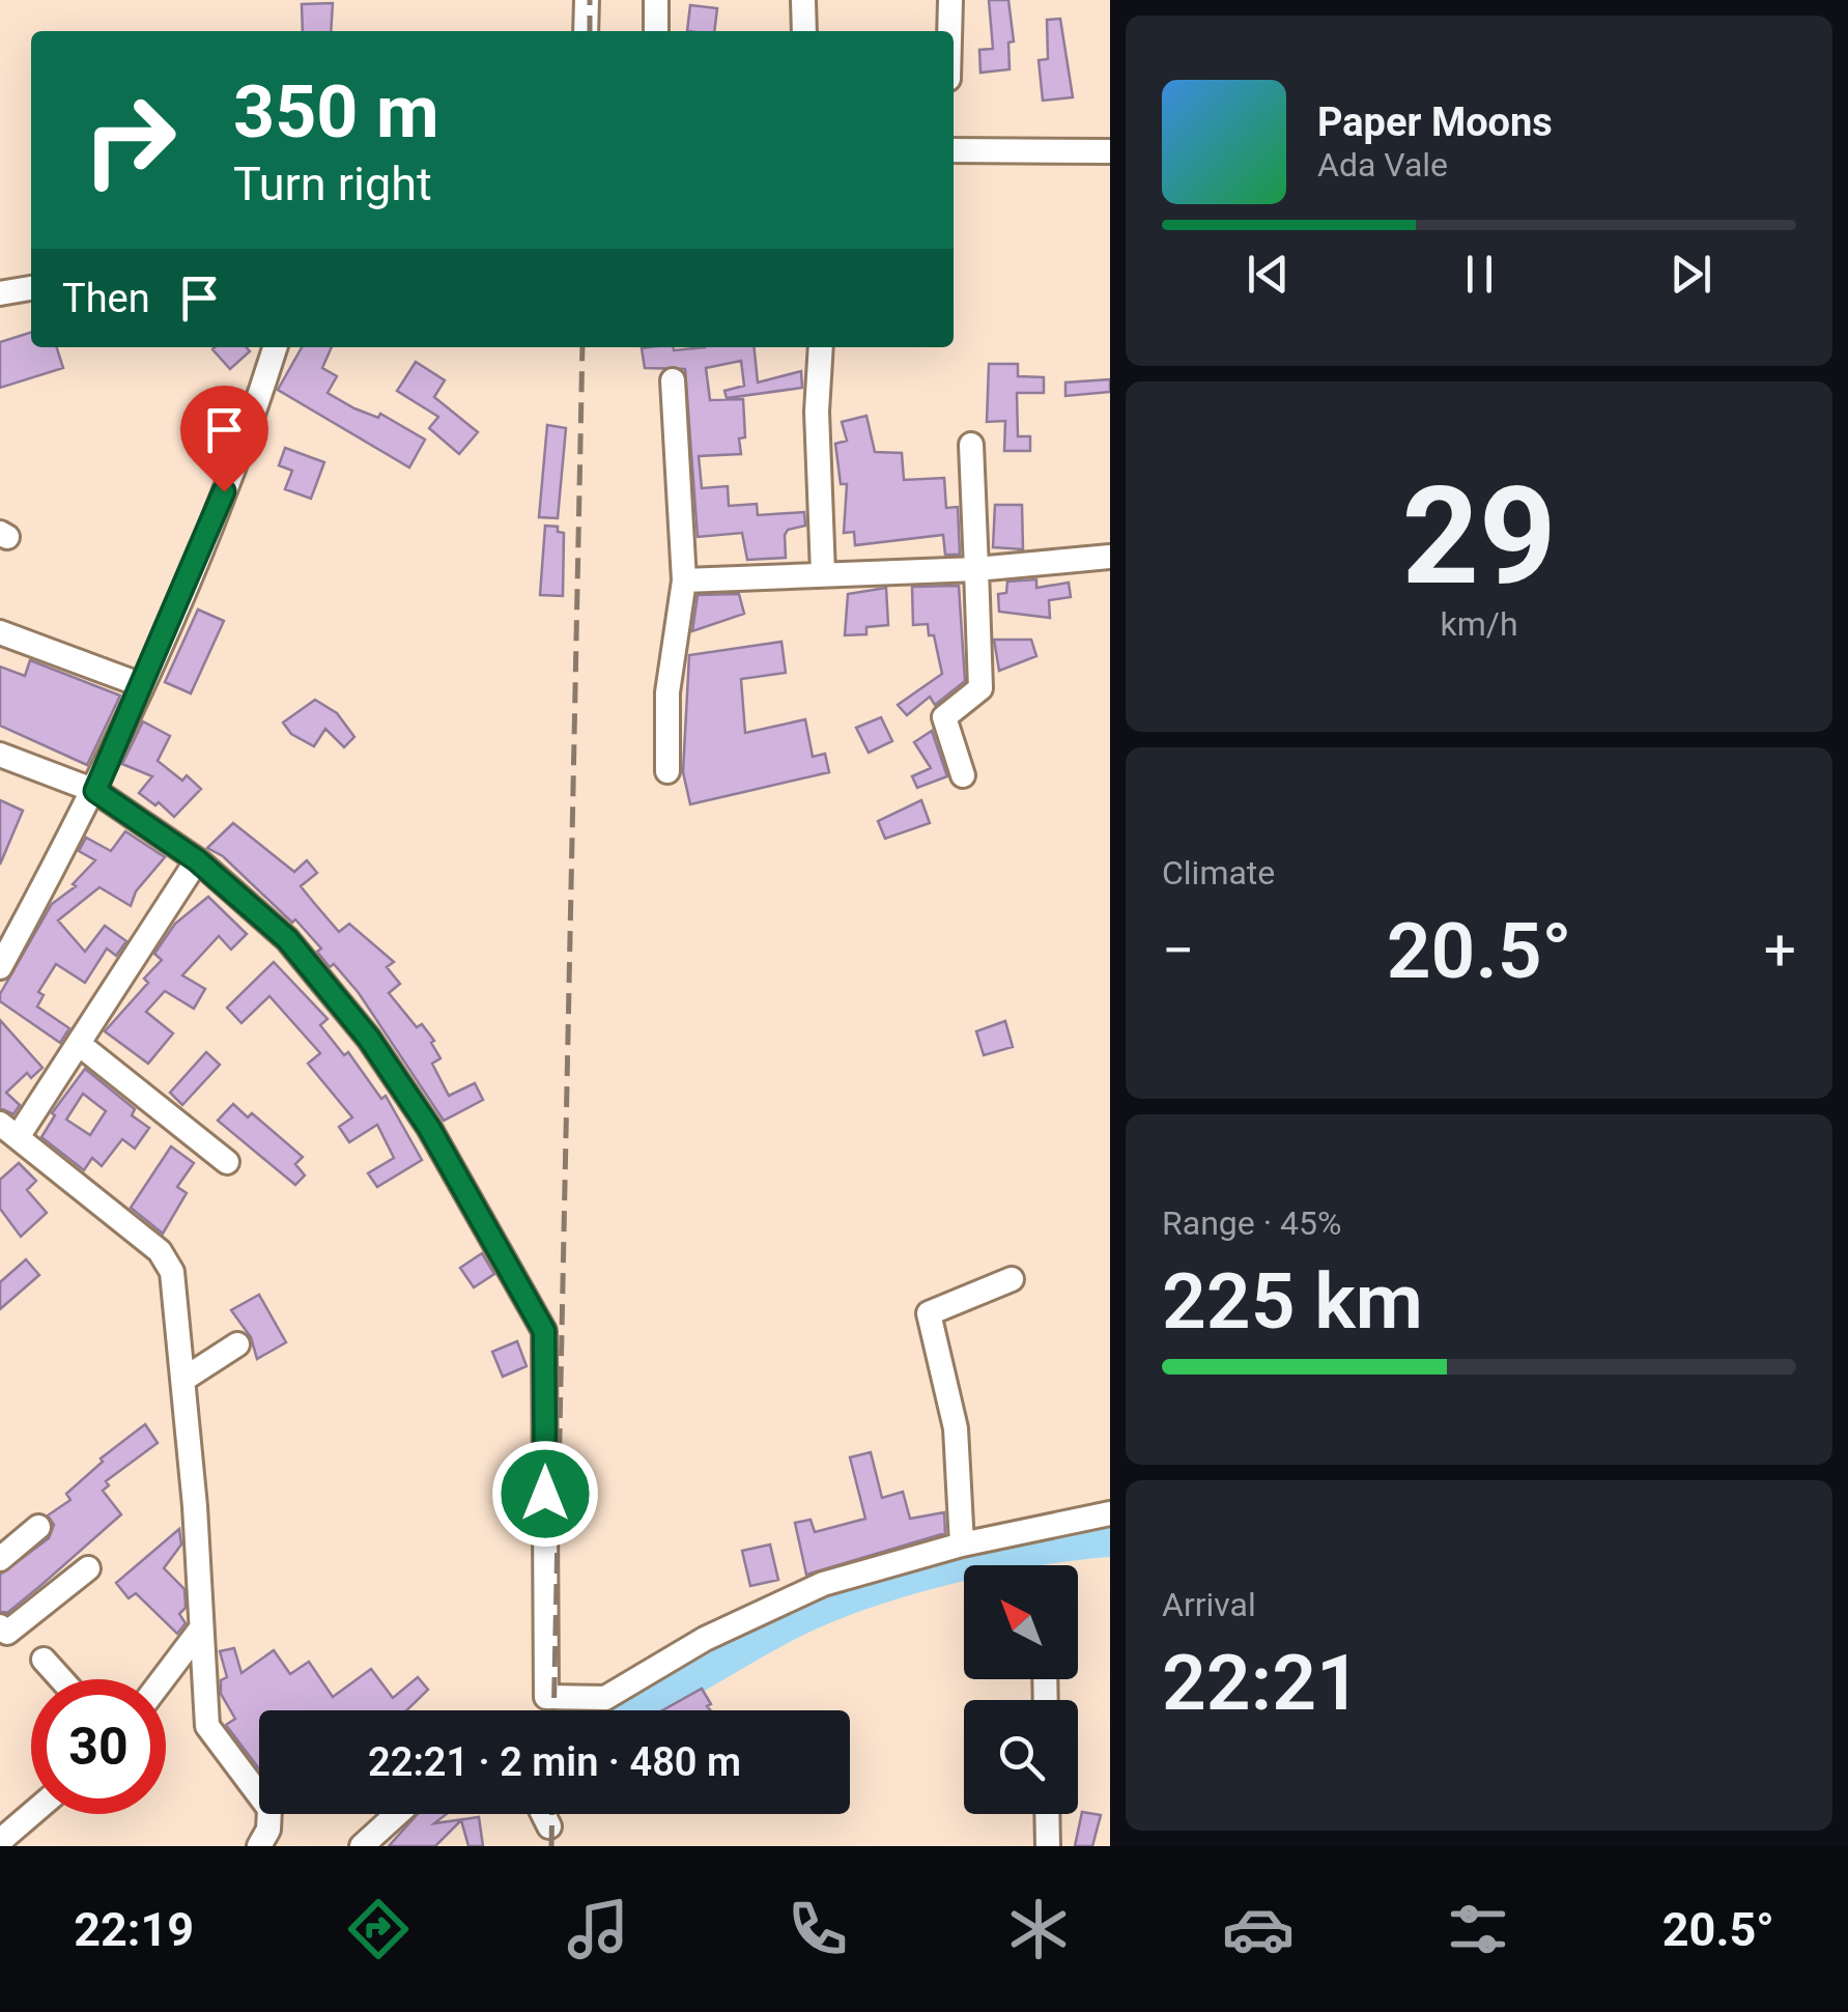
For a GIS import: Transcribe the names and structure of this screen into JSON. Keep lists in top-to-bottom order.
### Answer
{
  "north": "top left",
  "page": {
    "turn": ["350 m", "Turn right"],
    "song": ["Paper Moons", "Ada Vale"],
    "then": "Then",
    "tile": [
      ["29", "km/h"],
      "Climate",
      ["Range · 45%", "225 km"],
      ["Arrival", "22:21"]
    ],
    "heat": ["−", "20.5°", "+"],
    "limit": "30",
    "trip": "22:21 · 2 min · 480 m",
    "tabs": ["22:19", "20.5°"]
  }
}
